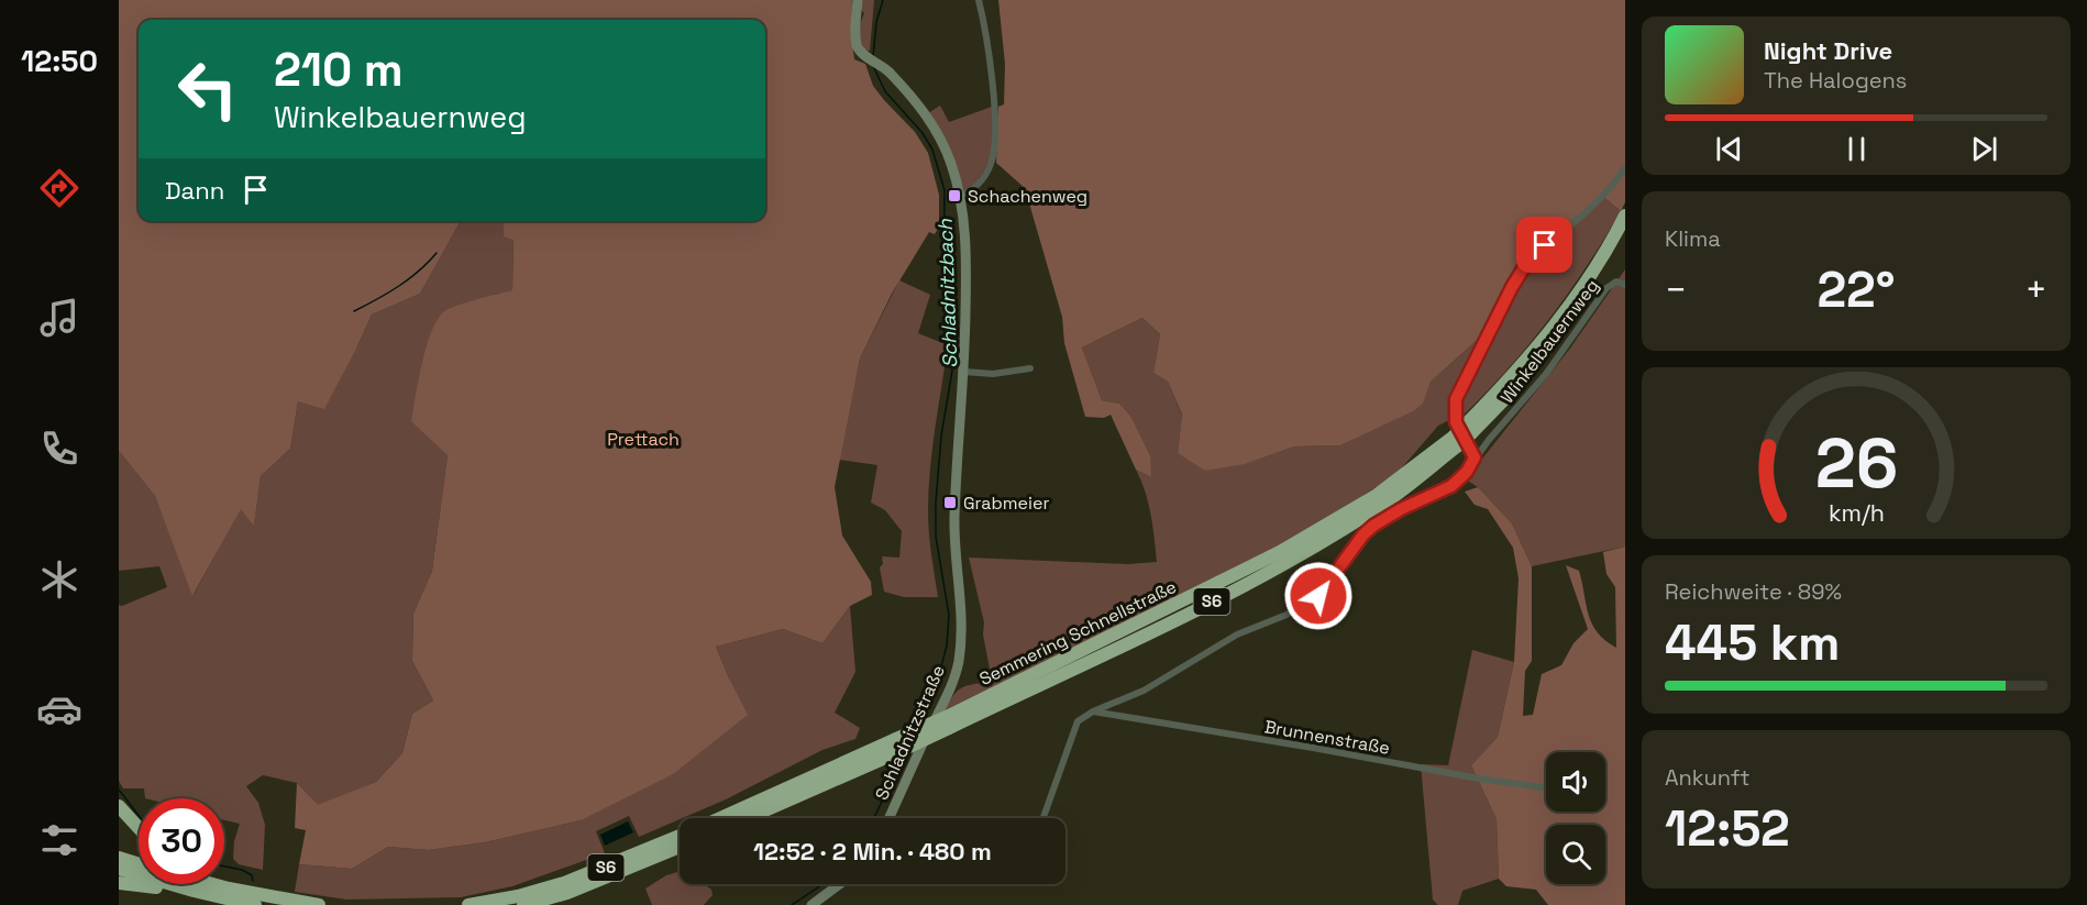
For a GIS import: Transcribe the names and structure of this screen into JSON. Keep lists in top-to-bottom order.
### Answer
{
  "streets": {
    "highway": ["S6", "Semmering Schnellstraße"],
    "street": ["Winkelbauernweg", "Schladnitzstraße", "Brunnenstraße"]
  },
  "crossings": [
    ["Winkelbauernweg", "Brunnenstraße"]
  ],
  "water": ["Schladnitzbach"],
  "parks": ["Prettach"],
  "places": {
    "transit": ["Schachenweg", "Grabmeier"]
  },
  "page": {
    "tabs": "12:50",
    "turn": ["210 m", "Winkelbauernweg"],
    "song": ["Night Drive", "The Halogens"],
    "then": "Dann",
    "tile": [
      "Klima",
      ["Reichweite · 89%", "445 km"],
      ["Ankunft", "12:52"]
    ],
    "heat": ["−", "22°", "+"],
    "limit": "30",
    "trip": "12:52 · 2 Min. · 480 m",
    "gauge": ["26", "km/h"]
  }
}
